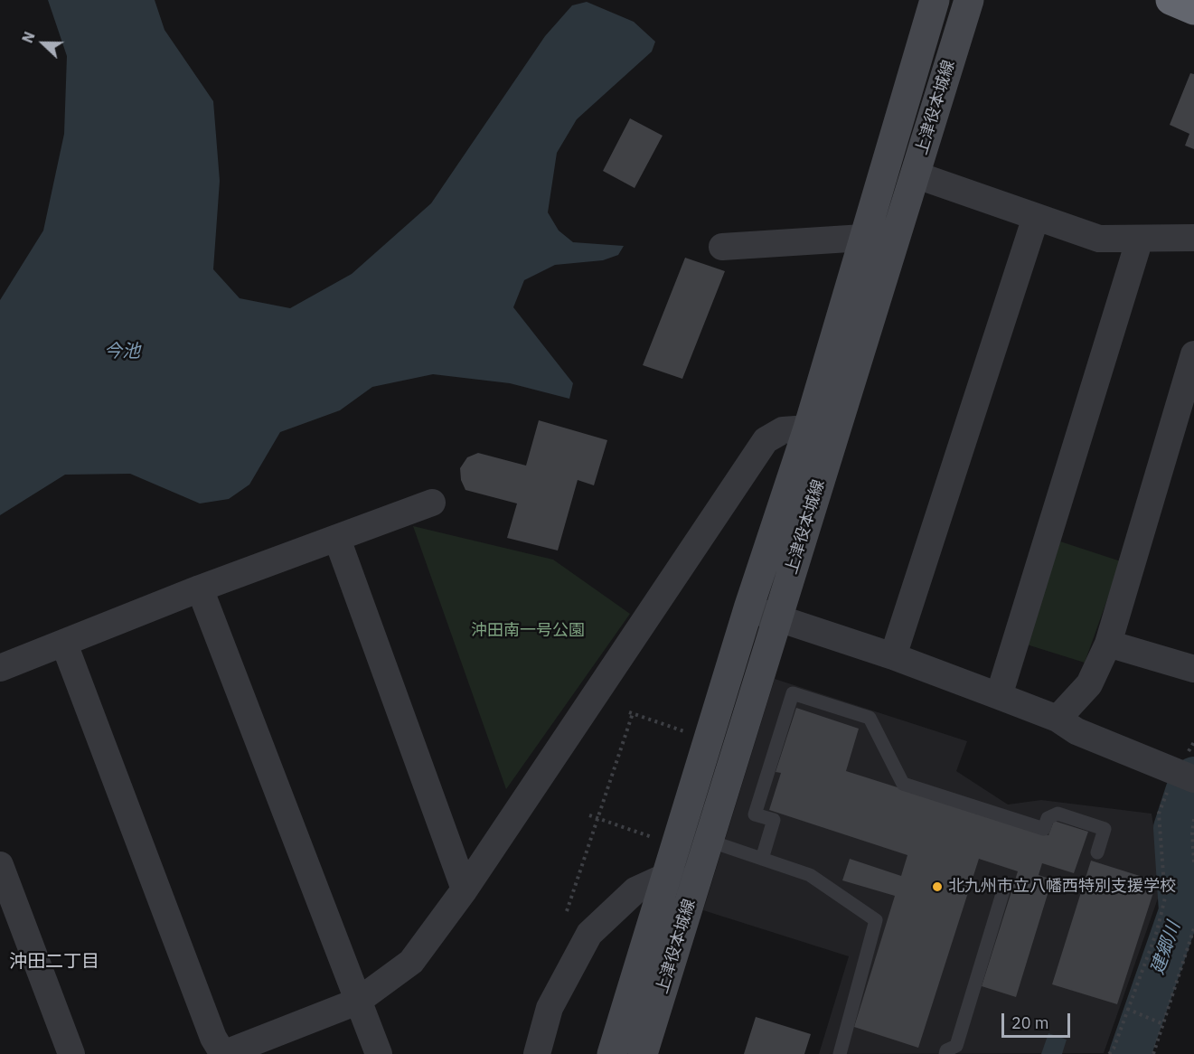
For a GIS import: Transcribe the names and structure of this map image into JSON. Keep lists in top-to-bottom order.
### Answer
{
  "streets": {
    "street": ["上津役本城線"]
  },
  "districts": ["沖田二丁目"],
  "water": ["今池", "建郷川"],
  "parks": ["沖田南一号公園"],
  "places": ["北九州市立八幡西特別支援学校"],
  "scale_bar": "20 m",
  "north": "left"
}
